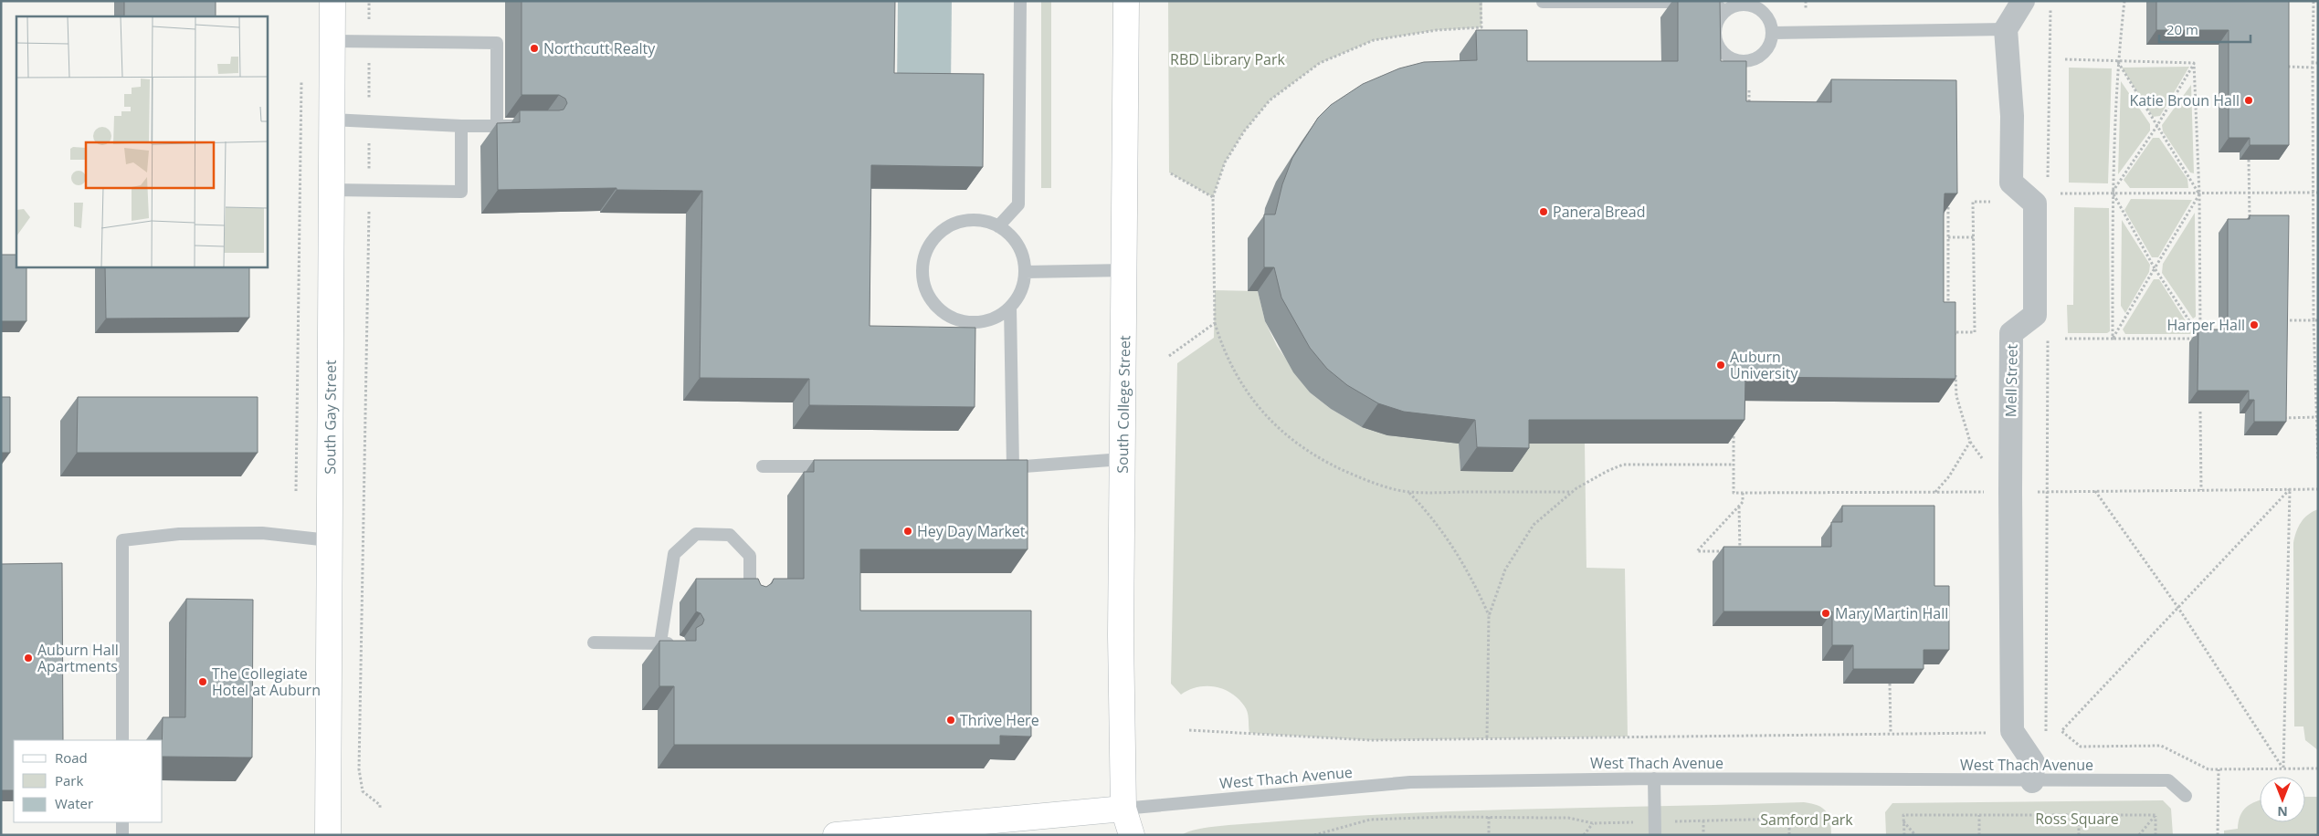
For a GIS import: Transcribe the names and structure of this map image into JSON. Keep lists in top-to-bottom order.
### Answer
{
  "streets": {
    "street": ["Mell Street", "South College Street", "South Gay Street"],
    "lane": ["West Thach Avenue"]
  },
  "crossings": [
    ["Mell Street", "West Thach Avenue"],
    ["South College Street", "West Thach Avenue"]
  ],
  "parks": ["RBD Library Park", "Ross Square", "Samford Park"],
  "places": [
    "Northcutt Realty",
    "Katie Broun Hall",
    "Panera Bread",
    "Harper Hall",
    "Auburn University",
    "Hey Day Market",
    "Mary Martin Hall",
    "Auburn Hall Apartments",
    "The Collegiate Hotel at Auburn",
    "Thrive Here"
  ],
  "legend": ["Road", "Park", "Water"],
  "scale_bar": "20 m",
  "north": "bottom"
}
